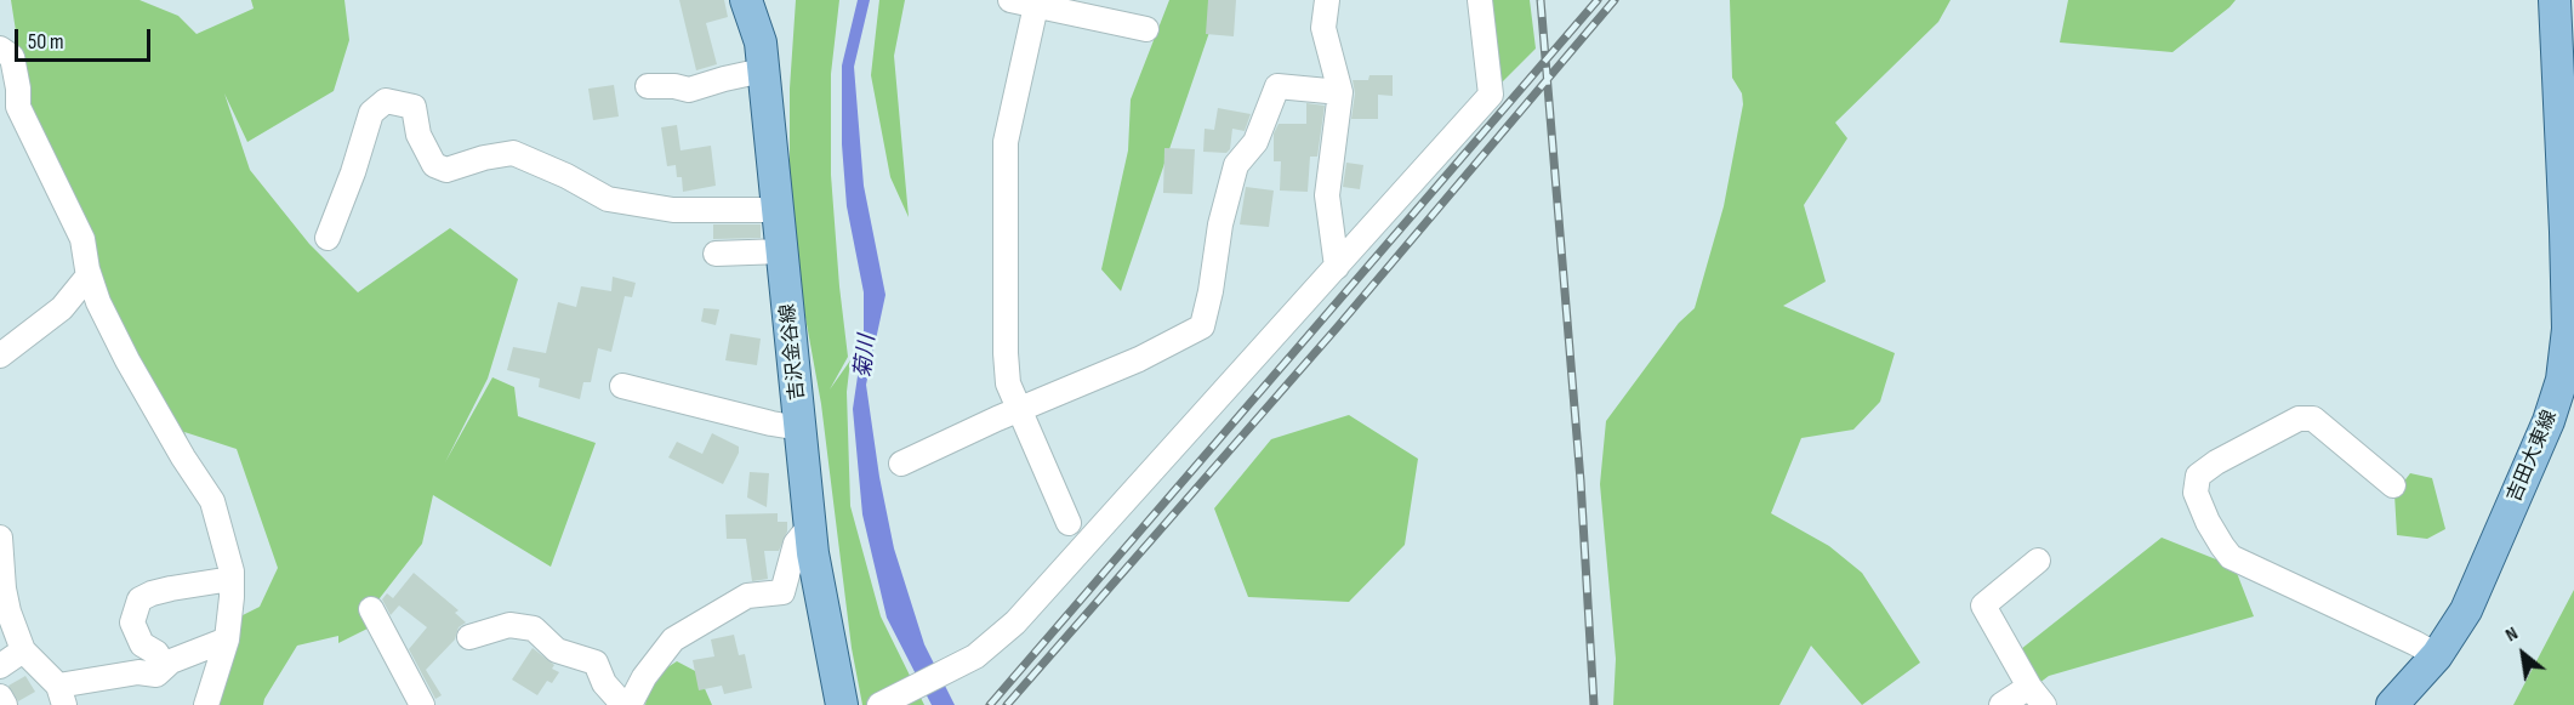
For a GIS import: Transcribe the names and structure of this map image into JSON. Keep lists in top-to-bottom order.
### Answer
{
  "streets": {
    "main road": ["吉沢金谷線", "吉田大東線"]
  },
  "water": ["菊川"],
  "scale_bar": "50 m",
  "north": "top left"
}
